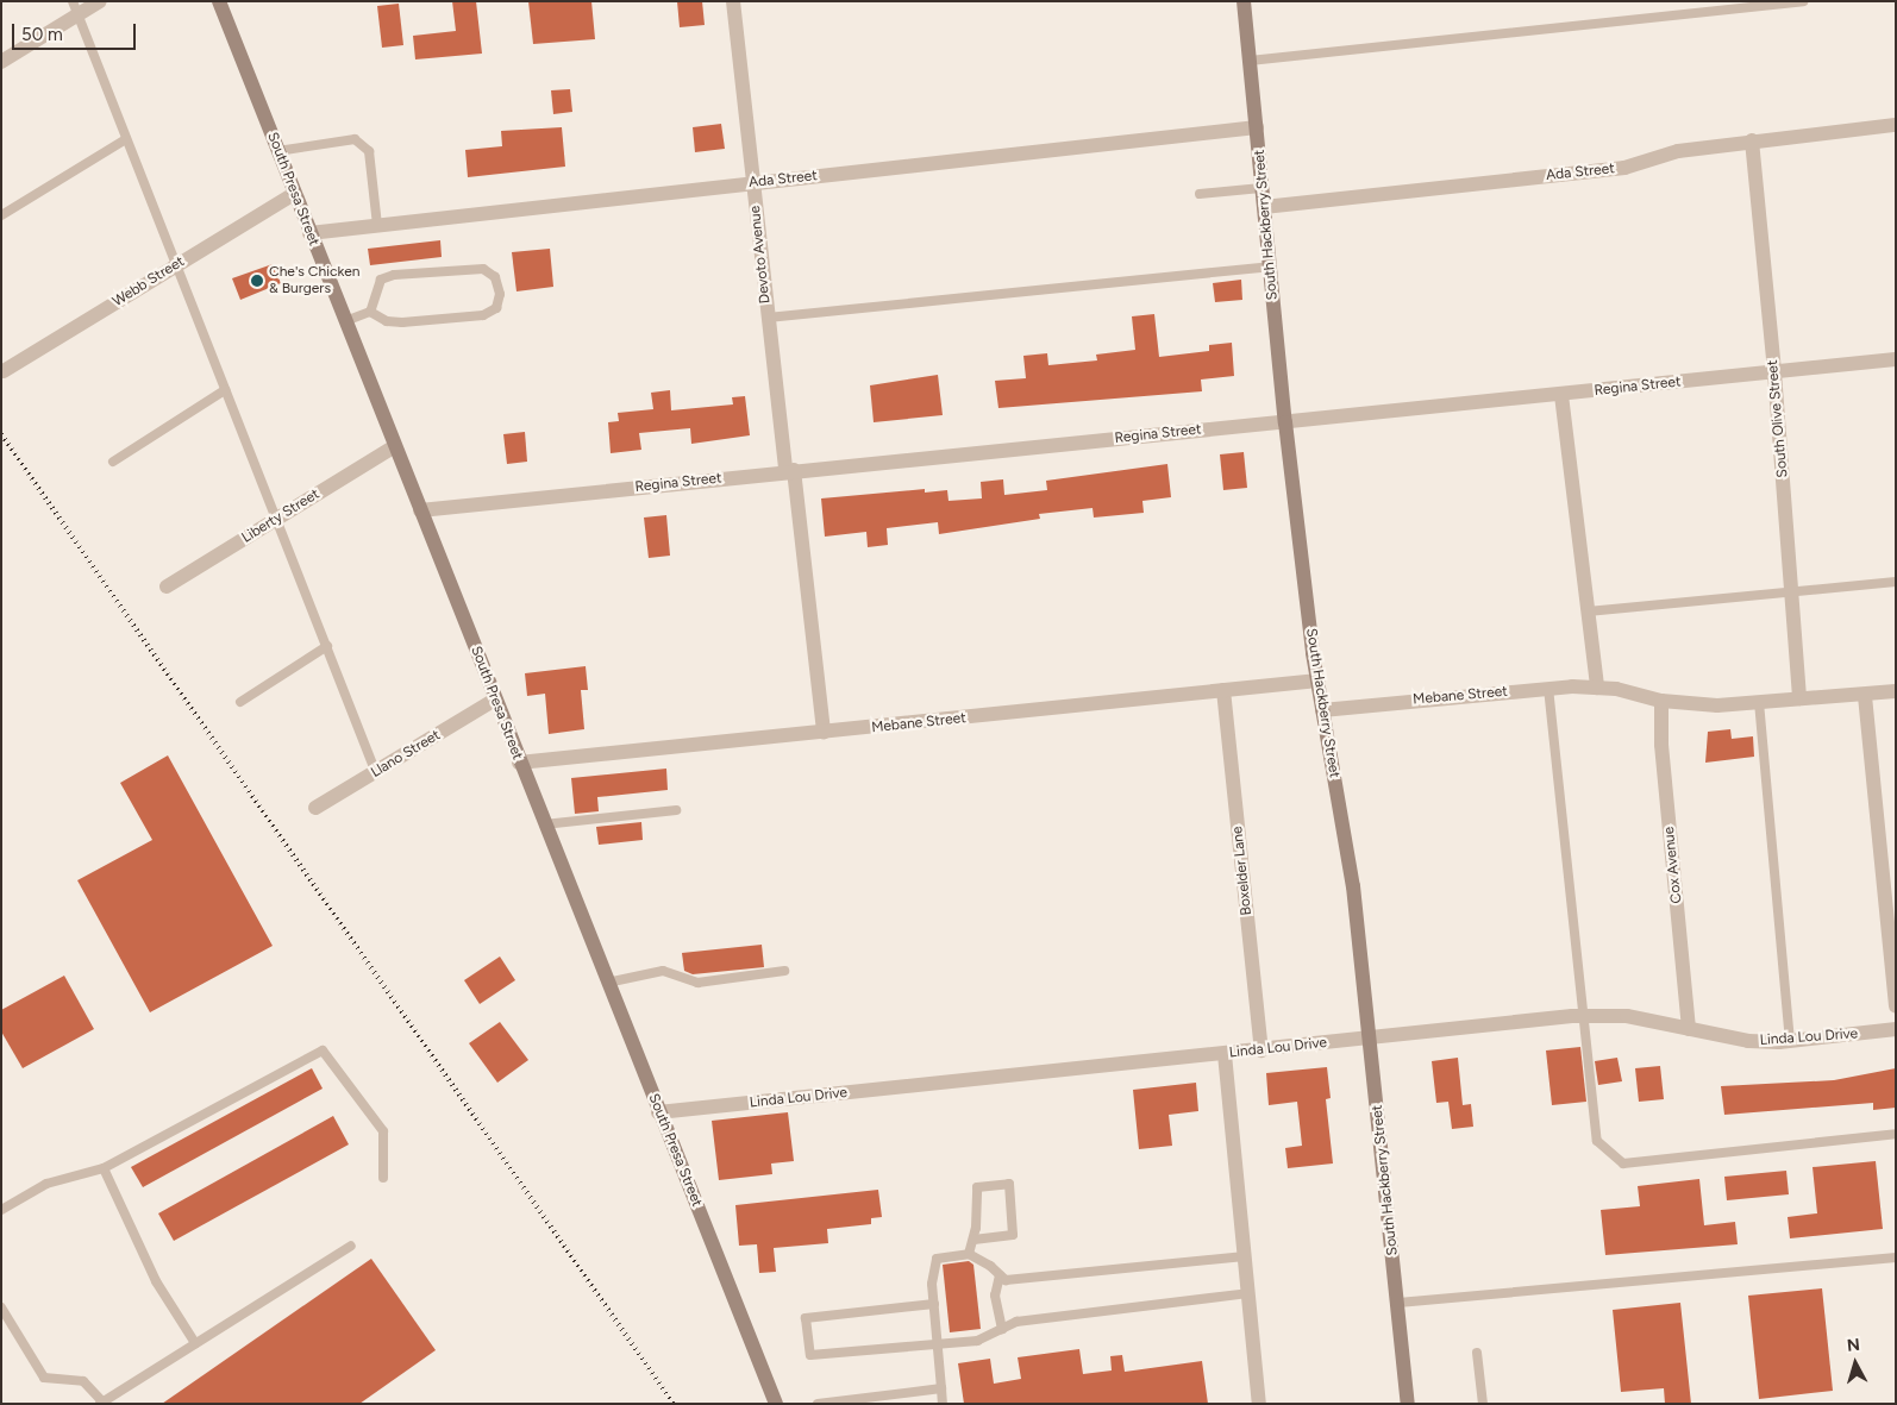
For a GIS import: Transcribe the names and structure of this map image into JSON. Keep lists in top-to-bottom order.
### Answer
{
  "streets": {
    "main road": ["South Presa Street", "South Hackberry Street"],
    "street": [
      "Ada Street",
      "Devoto Avenue",
      "Webb Street",
      "Regina Street",
      "South Olive Street",
      "Liberty Street",
      "Mebane Street",
      "Llano Street",
      "Cox Avenue",
      "Boxelder Lane",
      "Linda Lou Drive"
    ]
  },
  "crossings": [
    ["Ada Street", "South Presa Street"],
    ["Ada Street", "South Hackberry Street"],
    ["Ada Street", "Devoto Avenue"],
    ["Ada Street", "South Olive Street"],
    ["South Presa Street", "Webb Street"],
    ["South Presa Street", "Regina Street"],
    ["South Presa Street", "Liberty Street"],
    ["South Presa Street", "Mebane Street"],
    ["South Presa Street", "Llano Street"],
    ["South Presa Street", "Linda Lou Drive"],
    ["South Hackberry Street", "Regina Street"],
    ["South Hackberry Street", "Mebane Street"],
    ["South Hackberry Street", "Linda Lou Drive"],
    ["Devoto Avenue", "Regina Street"],
    ["Devoto Avenue", "Mebane Street"],
    ["Regina Street", "South Olive Street"],
    ["Mebane Street", "Cox Avenue"],
    ["Mebane Street", "Boxelder Lane"],
    ["Cox Avenue", "Linda Lou Drive"],
    ["Boxelder Lane", "Linda Lou Drive"]
  ],
  "places": ["Che's Chicken & Burgers"],
  "scale_bar": "50 m",
  "north": "top"
}
